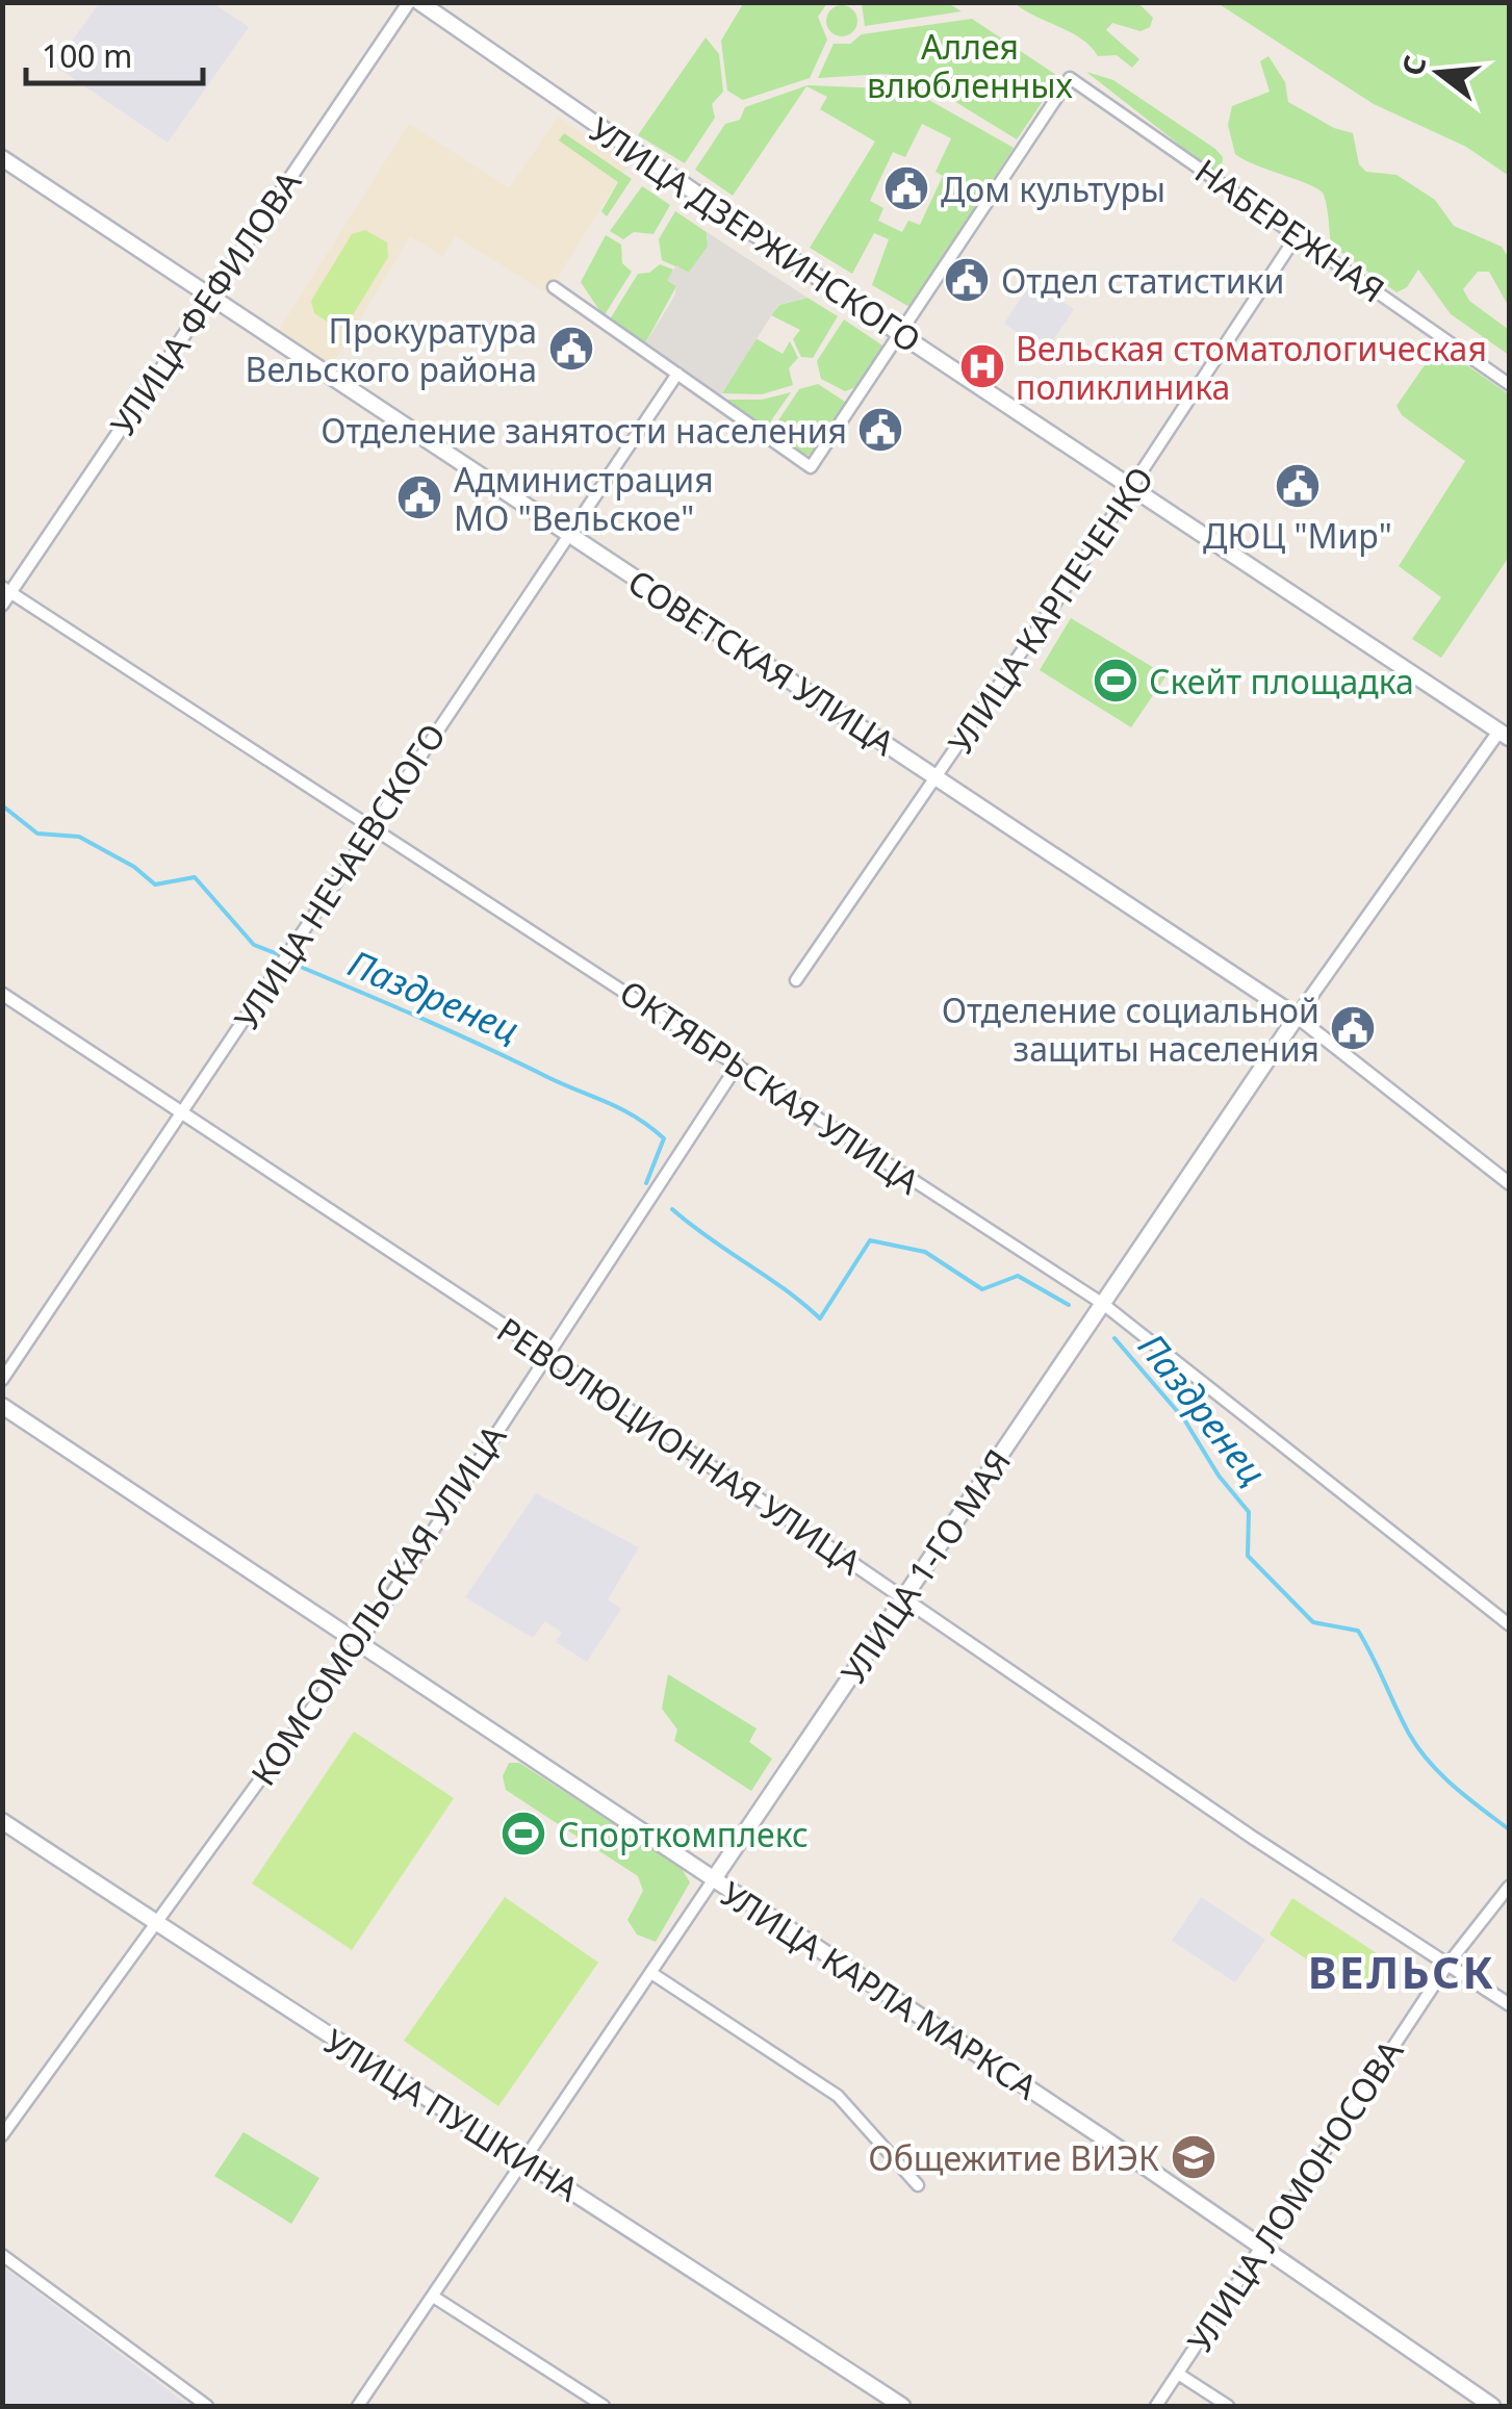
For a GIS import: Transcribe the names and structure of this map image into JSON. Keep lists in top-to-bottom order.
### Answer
{
  "streets": {
    "main road": [
      "УЛИЦА ДЗЕРЖИНСКОГО",
      "СОВЕТСКАЯ УЛИЦА",
      "УЛИЦА 1-ГО МАЯ",
      "УЛИЦА КАРЛА МАРКСА",
      "УЛИЦА ПУШКИНА"
    ],
    "street": [
      "НАБЕРЕЖНАЯ",
      "УЛИЦА ФЕФИЛОВА",
      "УЛИЦА КАРПЕЧЕНКО",
      "УЛИЦА НЕЧАЕВСКОГО",
      "ОКТЯБРЬСКАЯ УЛИЦА",
      "РЕВОЛЮЦИОННАЯ УЛИЦА",
      "КОМСОМОЛЬСКАЯ УЛИЦА",
      "УЛИЦА ЛОМОНОСОВА"
    ]
  },
  "crossings": [
    ["НАБЕРЕЖНАЯ", "УЛИЦА ДЗЕРЖИНСКОГО"],
    ["НАБЕРЕЖНАЯ", "УЛИЦА КАРПЕЧЕНКО"],
    ["УЛИЦА ДЗЕРЖИНСКОГО", "УЛИЦА КАРПЕЧЕНКО"],
    ["УЛИЦА ДЗЕРЖИНСКОГО", "УЛИЦА 1-ГО МАЯ"],
    ["УЛИЦА ФЕФИЛОВА", "СОВЕТСКАЯ УЛИЦА"],
    ["УЛИЦА ФЕФИЛОВА", "ОКТЯБРЬСКАЯ УЛИЦА"],
    ["УЛИЦА КАРПЕЧЕНКО", "СОВЕТСКАЯ УЛИЦА"],
    ["СОВЕТСКАЯ УЛИЦА", "УЛИЦА НЕЧАЕВСКОГО"],
    ["СОВЕТСКАЯ УЛИЦА", "УЛИЦА 1-ГО МАЯ"],
    ["УЛИЦА НЕЧАЕВСКОГО", "ОКТЯБРЬСКАЯ УЛИЦА"],
    ["УЛИЦА НЕЧАЕВСКОГО", "РЕВОЛЮЦИОННАЯ УЛИЦА"],
    ["ОКТЯБРЬСКАЯ УЛИЦА", "УЛИЦА 1-ГО МАЯ"],
    ["ОКТЯБРЬСКАЯ УЛИЦА", "КОМСОМОЛЬСКАЯ УЛИЦА"],
    ["РЕВОЛЮЦИОННАЯ УЛИЦА", "УЛИЦА 1-ГО МАЯ"],
    ["РЕВОЛЮЦИОННАЯ УЛИЦА", "КОМСОМОЛЬСКАЯ УЛИЦА"],
    ["РЕВОЛЮЦИОННАЯ УЛИЦА", "УЛИЦА ЛОМОНОСОВА"],
    ["УЛИЦА 1-ГО МАЯ", "УЛИЦА КАРЛА МАРКСА"],
    ["УЛИЦА 1-ГО МАЯ", "УЛИЦА ПУШКИНА"],
    ["КОМСОМОЛЬСКАЯ УЛИЦА", "УЛИЦА КАРЛА МАРКСА"],
    ["КОМСОМОЛЬСКАЯ УЛИЦА", "УЛИЦА ПУШКИНА"],
    ["УЛИЦА КАРЛА МАРКСА", "УЛИЦА ЛОМОНОСОВА"]
  ],
  "districts": ["ВЕЛЬСК"],
  "water": ["Паздренец"],
  "parks": ["Аллея влюбленных"],
  "places": {
    "public building": [
      "Дом культуры",
      "Отдел статистики",
      "Прокуратура Вельского района",
      "Отделение занятости населения",
      "ДЮЦ \"Мир\"",
      "Администрация МО \"Вельское\"",
      "Отделение социальной защиты населения"
    ],
    "hospital": ["Вельская стоматологическая поликлиника"],
    "sports": ["Скейт площадка", "Спорткомплекс"],
    "school or university": ["Общежитие ВИЭК"]
  },
  "scale_bar": "100 m",
  "north": "left"
}
